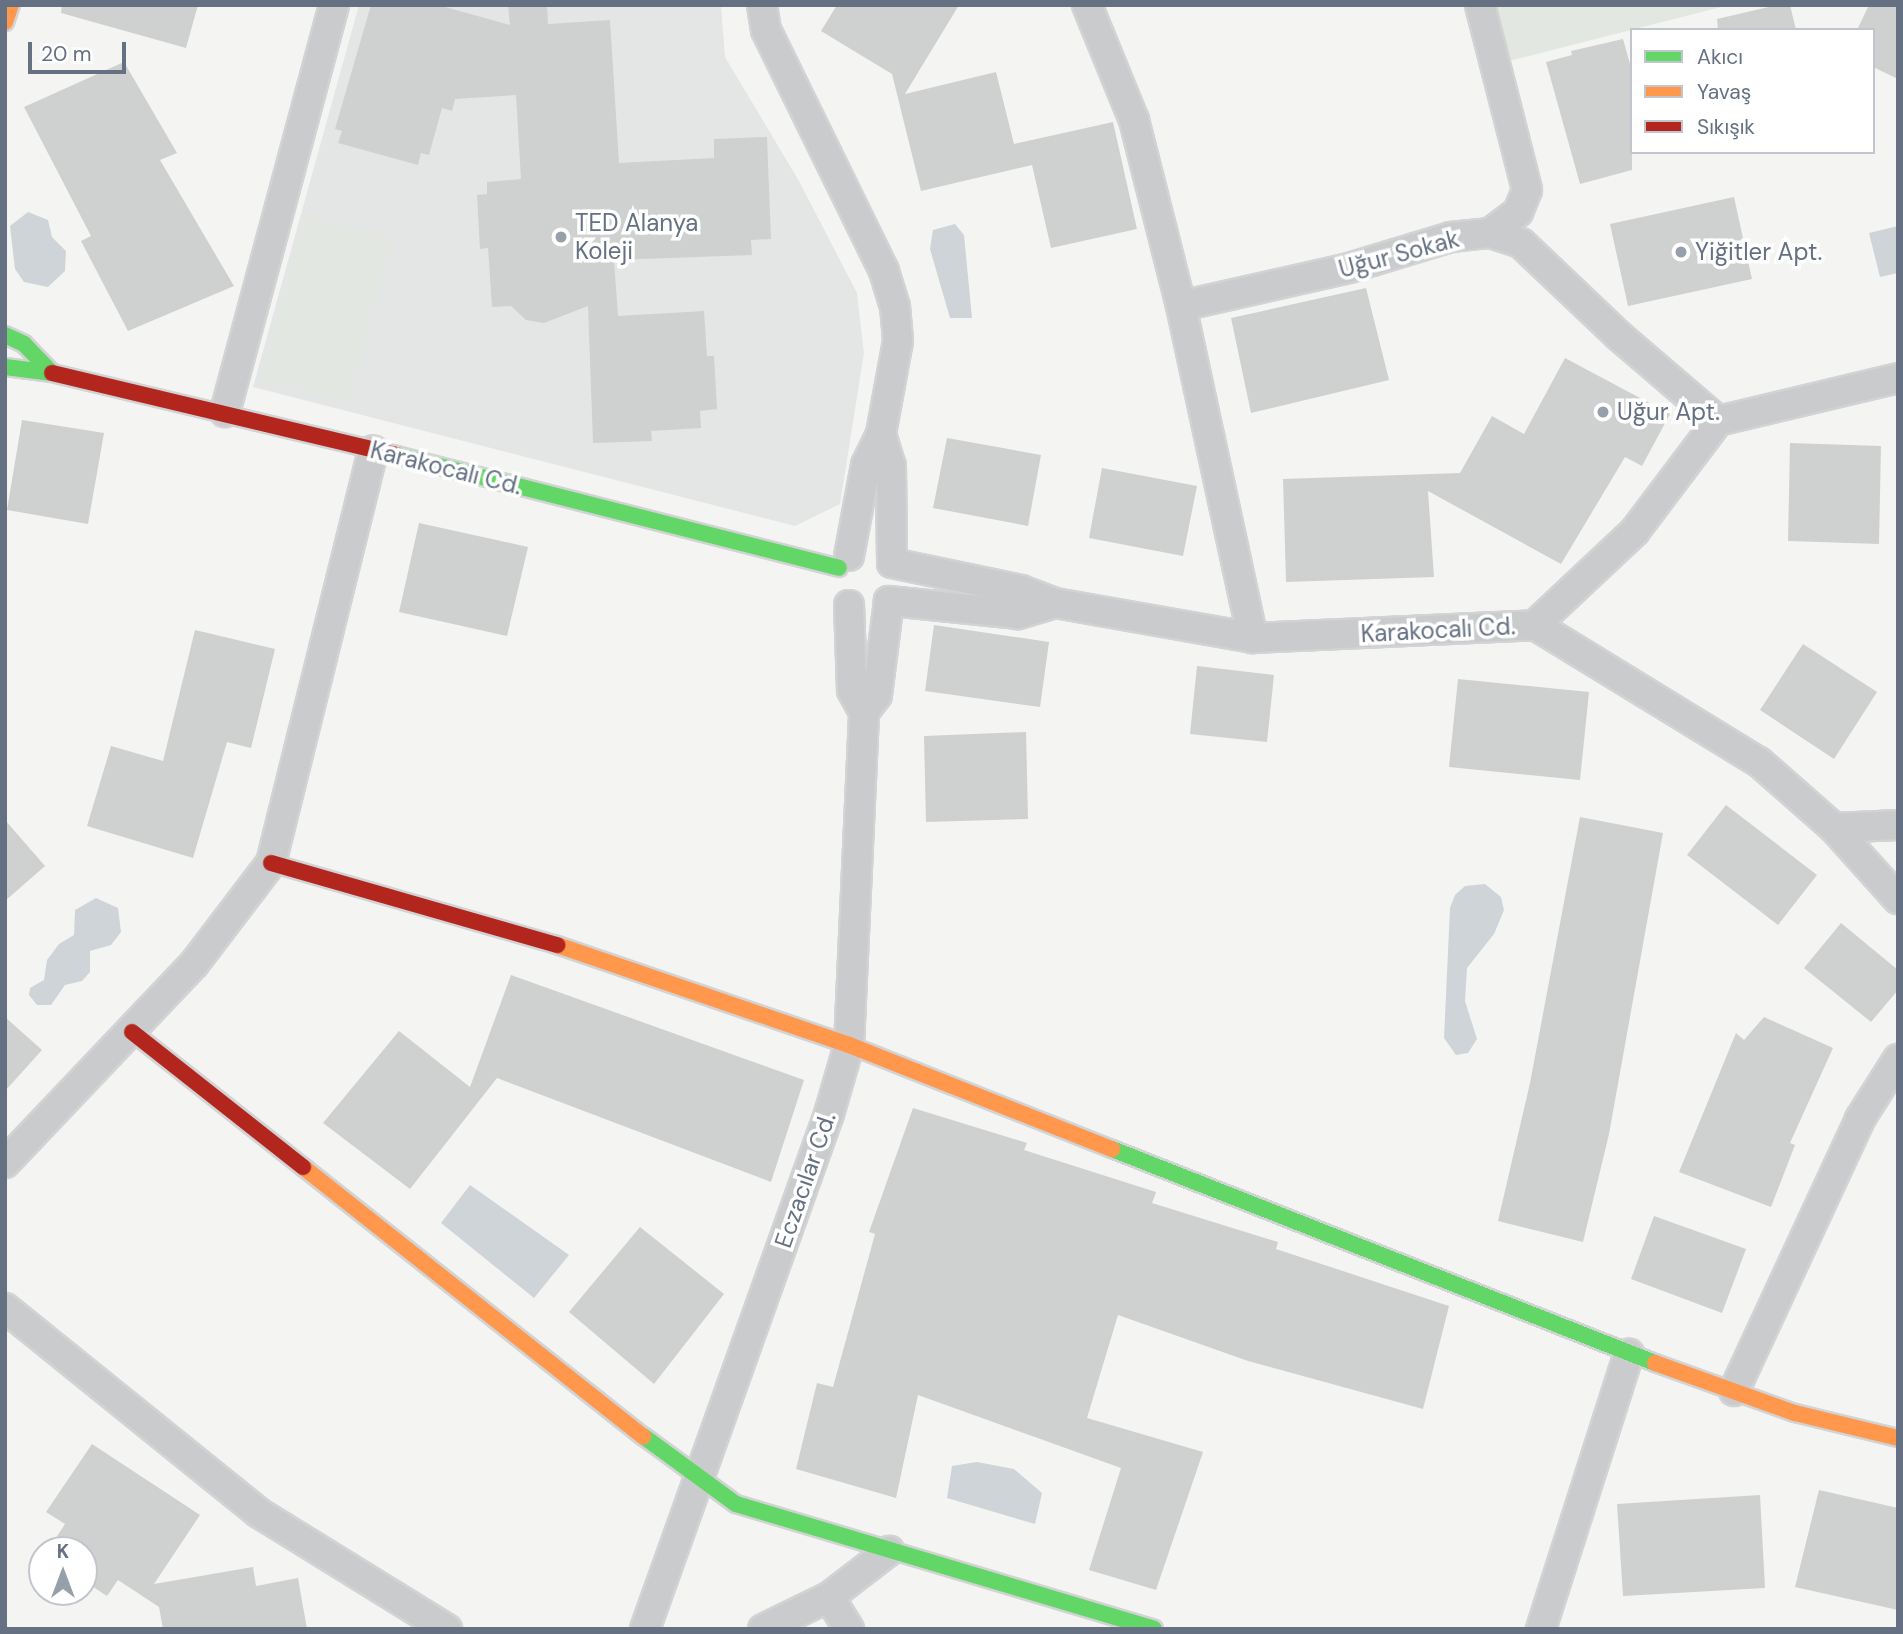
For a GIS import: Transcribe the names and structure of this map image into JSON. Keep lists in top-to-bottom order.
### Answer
{
  "streets": {
    "street": ["Uğur Sokak", "Karakocalı Cd.", "Eczacılar Cd."]
  },
  "places": ["TED Alanya Koleji", "Yiğitler Apt.", "Uğur Apt."],
  "legend": ["Akıcı", "Yavaş", "Sıkışık"],
  "scale_bar": "20 m",
  "north": "top"
}
